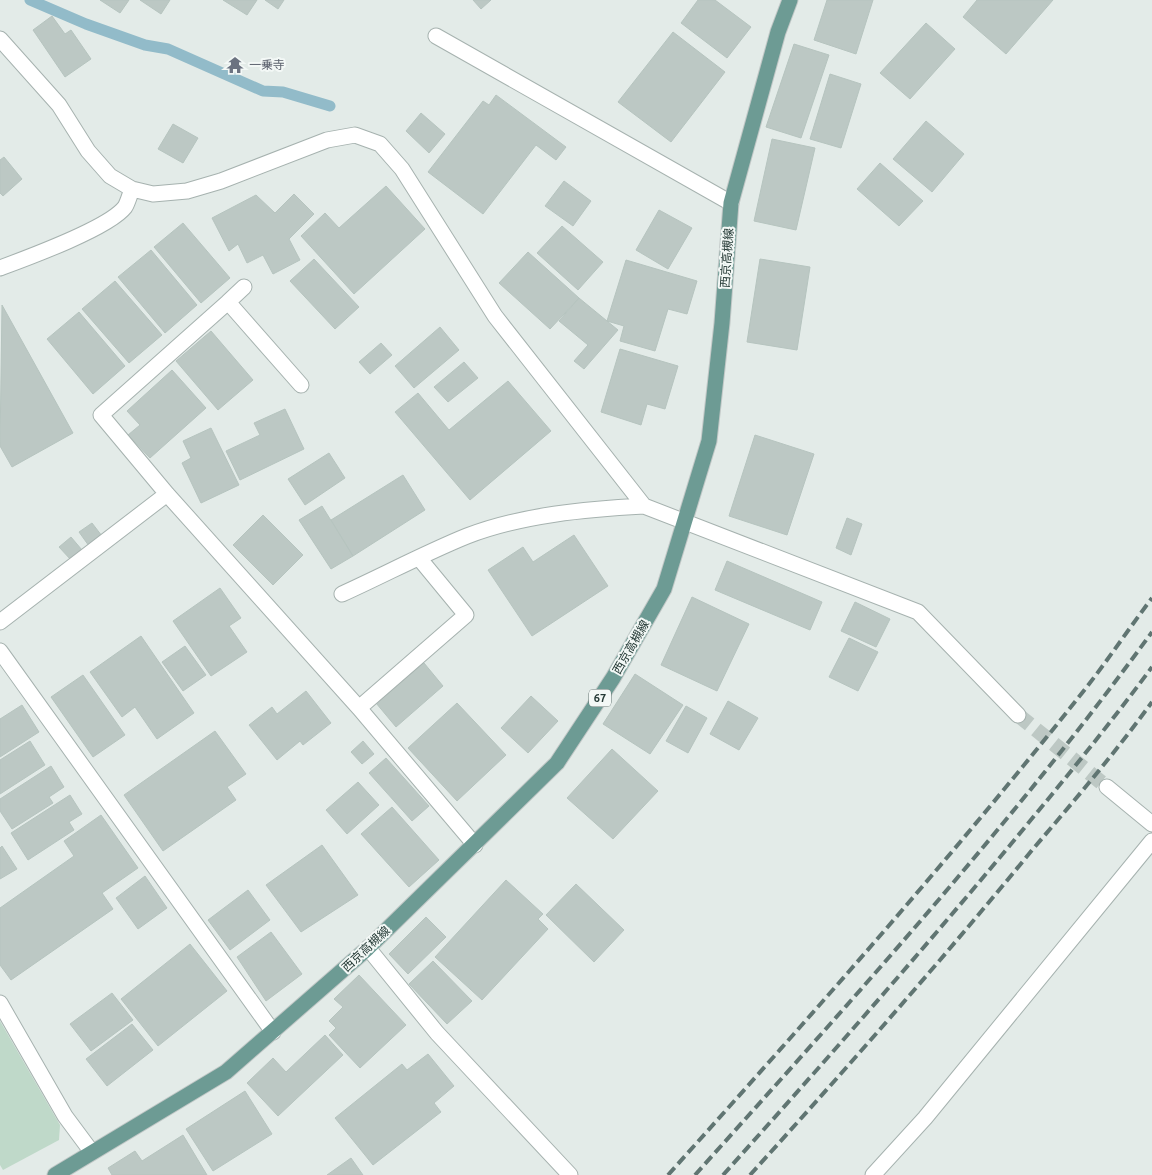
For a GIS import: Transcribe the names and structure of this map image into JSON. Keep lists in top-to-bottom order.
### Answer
{
  "streets": {
    "main road": ["西京高槻線", "67"]
  },
  "places": {
    "temple": ["一乗寺"]
  }
}
